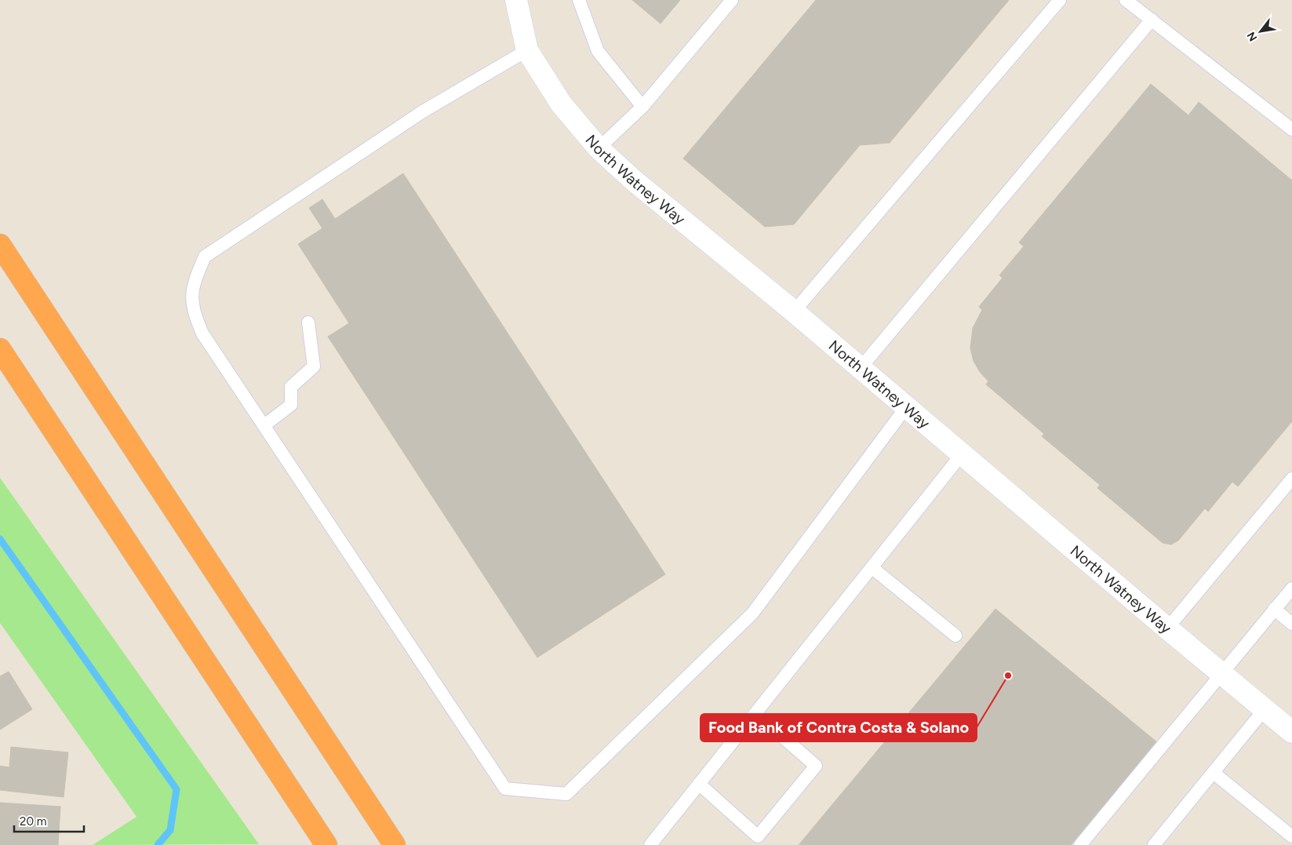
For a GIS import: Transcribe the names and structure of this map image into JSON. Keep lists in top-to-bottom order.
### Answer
{
  "streets": {
    "street": ["North Watney Way"]
  },
  "places": ["Food Bank of Contra Costa & Solano"],
  "scale_bar": "20 m",
  "north": "bottom left"
}
